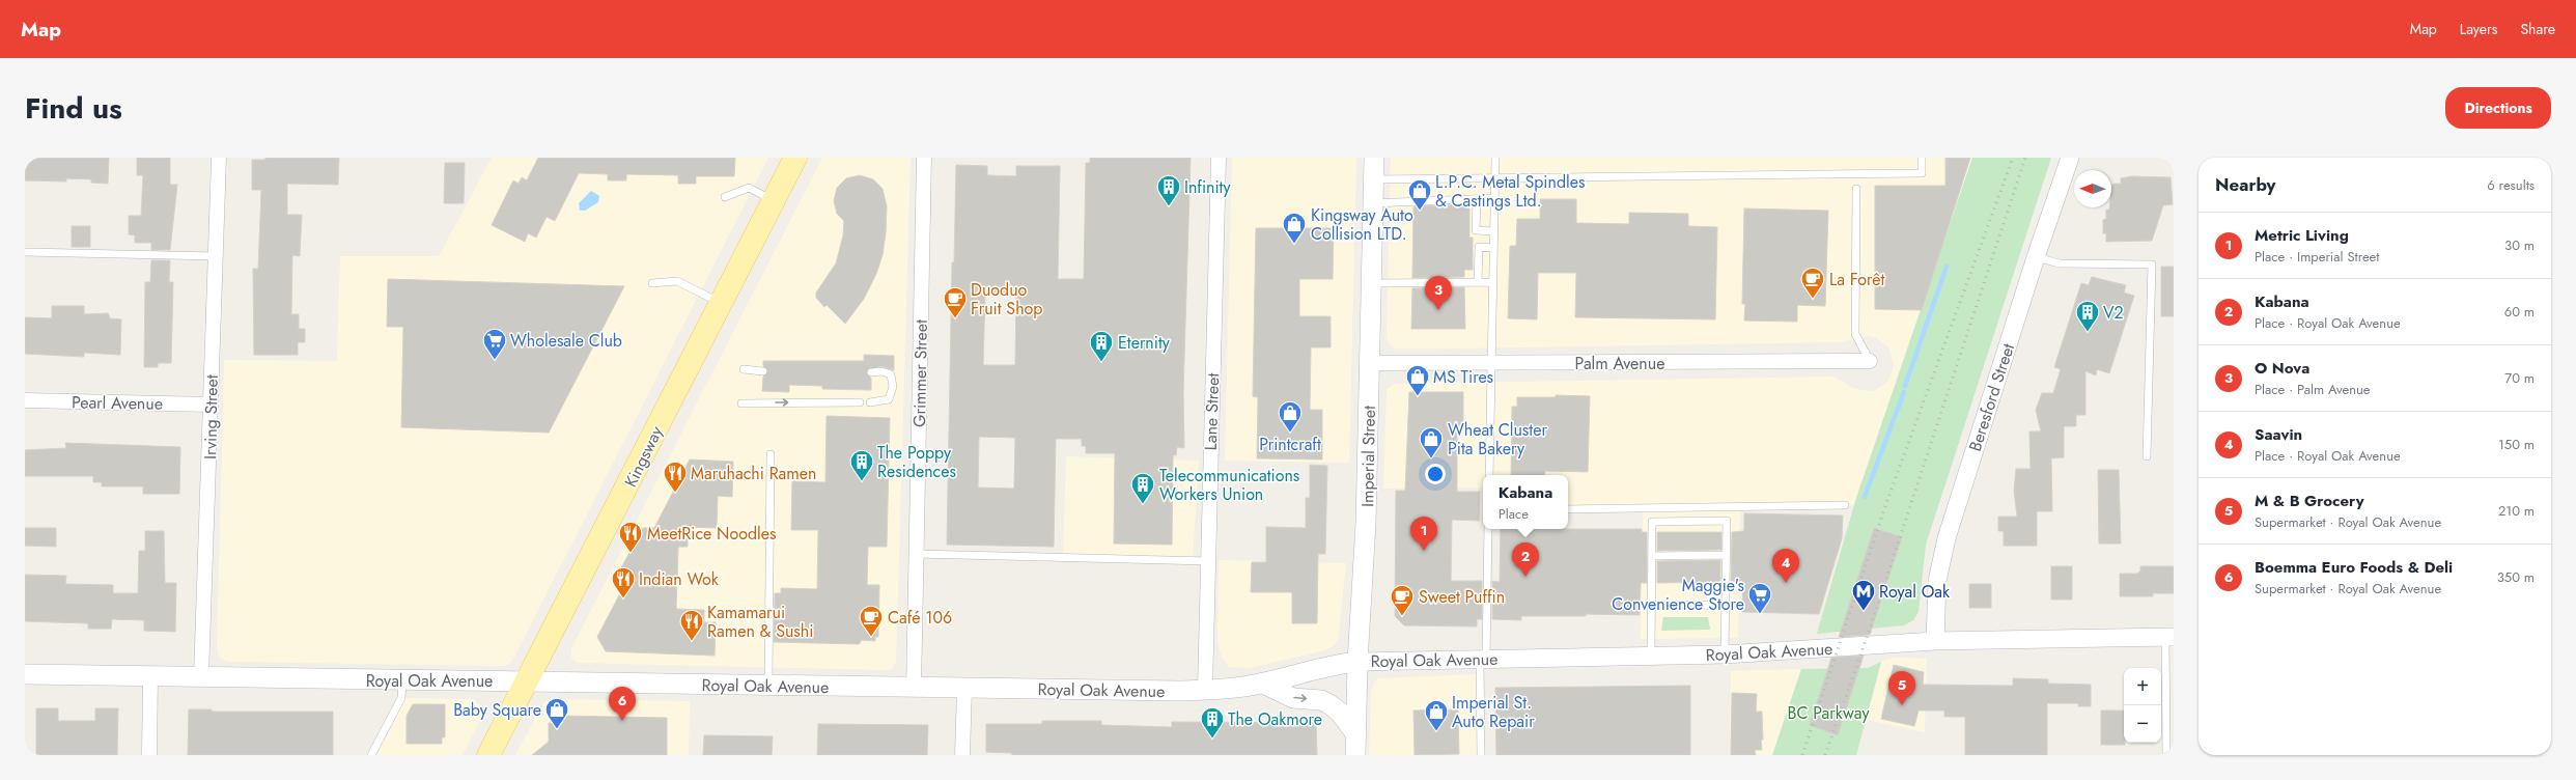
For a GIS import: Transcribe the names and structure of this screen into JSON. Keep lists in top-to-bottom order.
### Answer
{
  "streets": {
    "main road": ["Kingsway", "Imperial Street", "Royal Oak Avenue"],
    "street": [
      "Palm Avenue",
      "Grimmer Street",
      "Beresford Street",
      "Pearl Avenue",
      "Lane Street",
      "Irving Street"
    ]
  },
  "crossings": [
    ["Palm Avenue", "Imperial Street"],
    ["Grimmer Street", "Royal Oak Avenue"],
    ["Beresford Street", "Royal Oak Avenue"],
    ["Pearl Avenue", "Irving Street"],
    ["Lane Street", "Royal Oak Avenue"],
    ["Irving Street", "Royal Oak Avenue"],
    ["Kingsway", "Royal Oak Avenue"],
    ["Imperial Street", "Royal Oak Avenue"]
  ],
  "parks": ["BC Parkway"],
  "places": {
    "building": [
      "Infinity",
      "V2",
      "Eternity",
      "The Poppy Residences",
      "Telecommunications Workers Union",
      "The Oakmore"
    ],
    "shop": [
      "L.P.C. Metal Spindles & Castings Ltd.",
      "Kingsway Auto Collision LTD.",
      "MS Tires",
      "Printcraft",
      "Wheat Cluster Pita Bakery",
      "Baby Square",
      "Imperial St. Auto Repair"
    ],
    "cafe": [
      "La Forêt",
      "Duoduo Fruit Shop",
      "Sweet Puffin",
      "Café 106"
    ],
    "supermarket": ["Wholesale Club", "Maggie's Convenience Store"],
    "restaurant": [
      "Maruhachi Ramen",
      "MeetRice Noodles",
      "Indian Wok",
      "Kamamarui Ramen & Sushi"
    ],
    "metro station": ["Royal Oak"]
  },
  "north": "left",
  "page": {
    "header": "Map",
    "nav": ["Map", "Layers", "Share"],
    "title": "Find us",
    "buttons": "Directions",
    "heading": ["Nearby", "6 results"],
    "list": [
      {
        "mark": "1",
        "name": "Metric Living",
        "note": "Place · Imperial Street",
        "value": "30 m"
      },
      {
        "mark": "2",
        "name": "Kabana",
        "note": "Place · Royal Oak Avenue",
        "value": "60 m"
      },
      {
        "mark": "3",
        "name": "O Nova",
        "note": "Place · Palm Avenue",
        "value": "70 m"
      },
      {
        "mark": "4",
        "name": "Saavin",
        "note": "Place · Royal Oak Avenue",
        "value": "150 m"
      },
      {
        "mark": "5",
        "name": "M & B Grocery",
        "note": "Supermarket · Royal Oak Avenue",
        "value": "210 m"
      },
      {
        "mark": "6",
        "name": "Boemma Euro Foods & Deli",
        "note": "Supermarket · Royal Oak Avenue",
        "value": "350 m"
      }
    ],
    "pins": [
      "3",
      "1",
      "2",
      "4",
      "5",
      "6"
    ],
    "popup": ["Kabana", "Place"],
    "map_buttons": ["+", "−"]
  }
}
